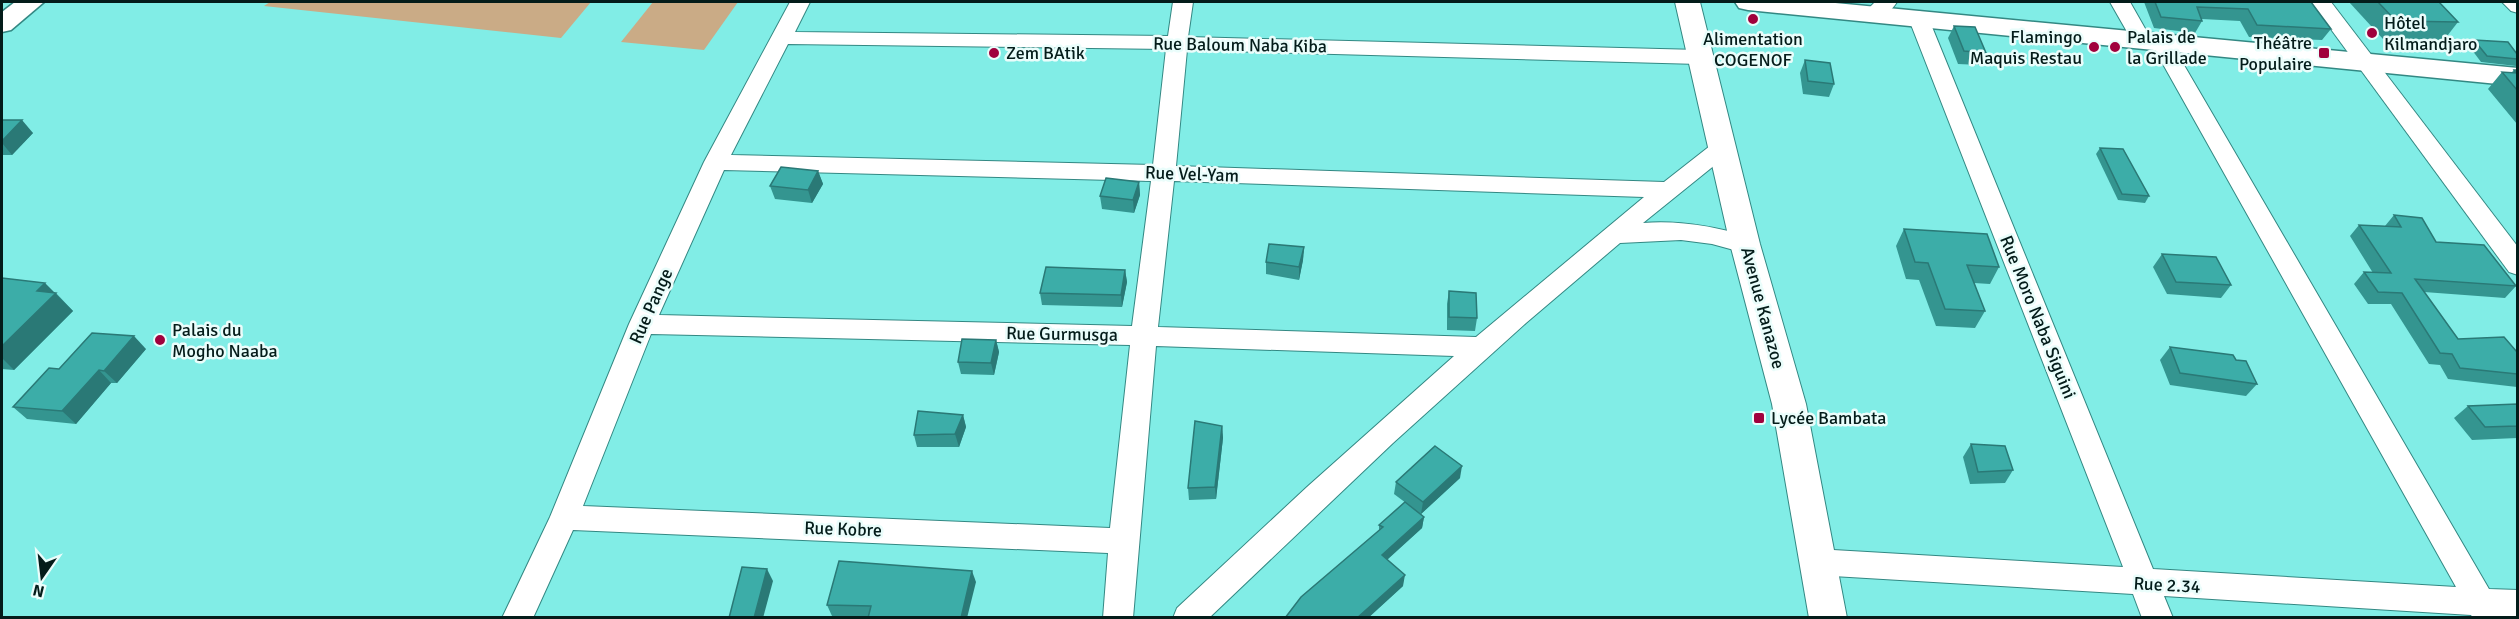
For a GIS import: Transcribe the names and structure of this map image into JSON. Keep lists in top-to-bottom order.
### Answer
{
  "streets": {
    "street": [
      "Rue Baloum Naba Kiba",
      "Rue Vel-Yam",
      "Rue Pange",
      "Avenue Kanazoe",
      "Rue Moro Naba Siguini",
      "Rue Gurmusga",
      "Rue Kobre",
      "Rue 2.34"
    ]
  },
  "crossings": [
    ["Rue Baloum Naba Kiba", "Rue Pange"],
    ["Rue Baloum Naba Kiba", "Avenue Kanazoe"],
    ["Rue Vel-Yam", "Rue Pange"],
    ["Rue Pange", "Rue Gurmusga"],
    ["Rue Pange", "Rue Kobre"],
    ["Avenue Kanazoe", "Rue 2.34"],
    ["Rue Moro Naba Siguini", "Rue 2.34"]
  ],
  "places": {
    "other": [
      "Alimentation COGENOF",
      "Hôtel Kilmandjaro",
      "Flamingo Maquis Restau",
      "Palais de la Grillade",
      "Zem BAtik",
      "Palais du Mogho Naaba"
    ],
    "transit": ["Théâtre Populaire", "Lycée Bambata"]
  },
  "north": "bottom"
}
